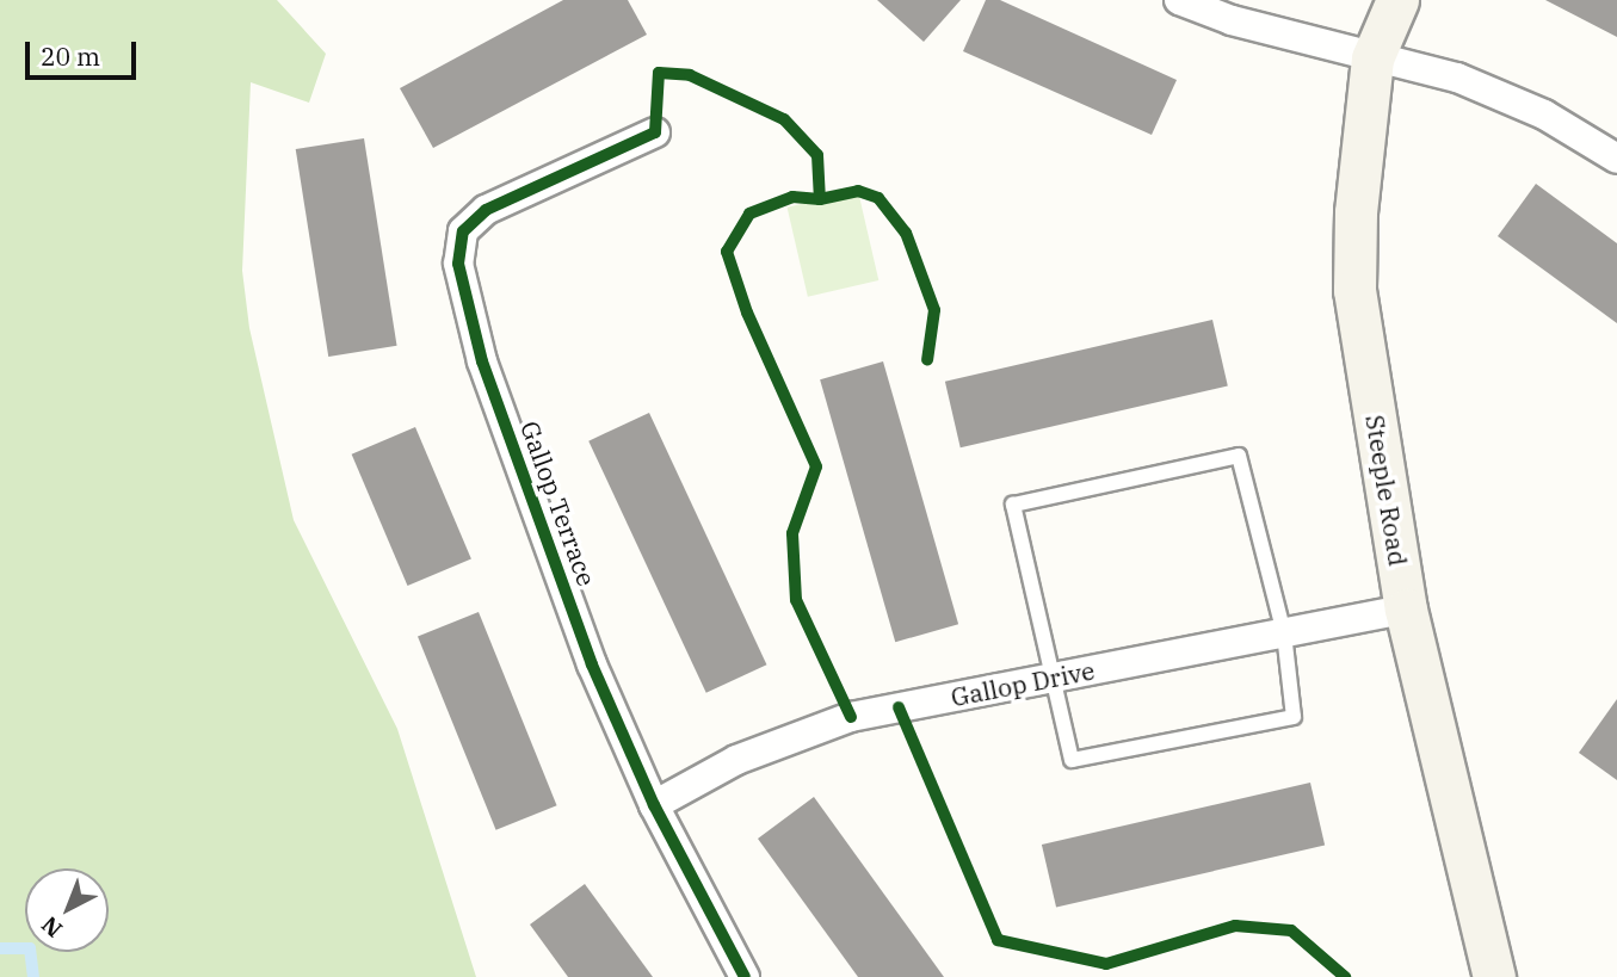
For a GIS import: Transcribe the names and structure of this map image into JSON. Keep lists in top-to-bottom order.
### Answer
{
  "streets": {
    "street": ["Steeple Road", "Gallop Terrace", "Gallop Drive"]
  },
  "crossings": [
    ["Steeple Road", "Gallop Drive"],
    ["Gallop Terrace", "Gallop Drive"]
  ],
  "scale_bar": "20 m",
  "north": "bottom left"
}
